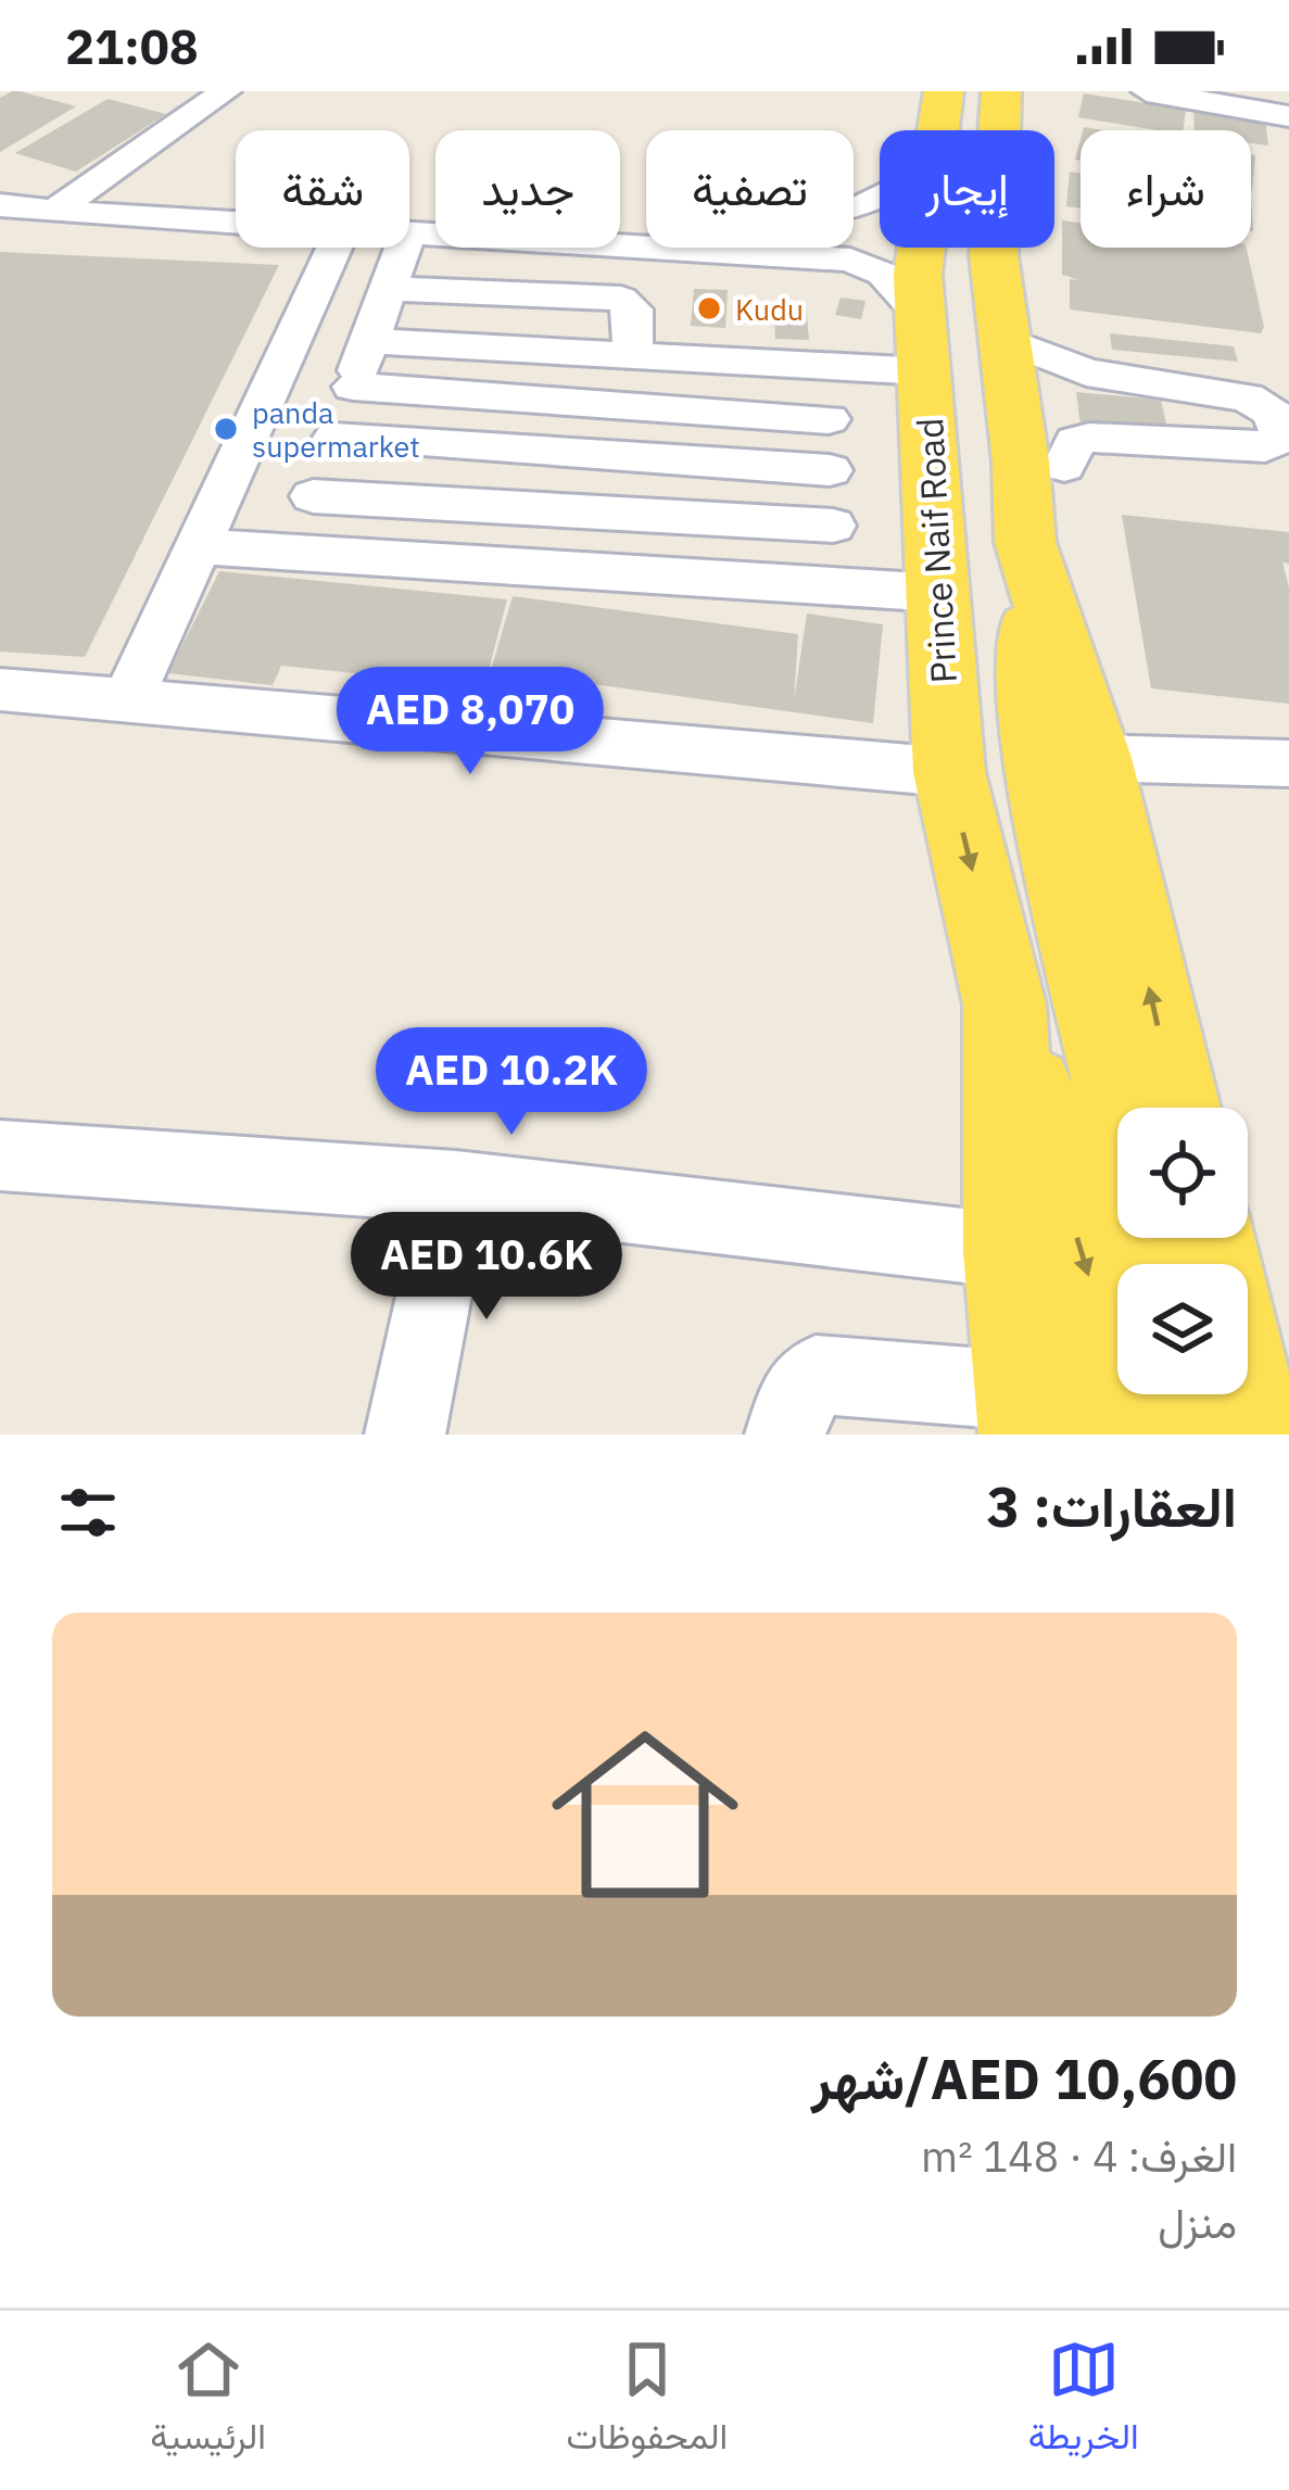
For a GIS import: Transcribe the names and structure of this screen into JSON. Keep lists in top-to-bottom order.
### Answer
{
  "streets": {
    "main road": ["Prince Naif Road"]
  },
  "places": ["Kudu", "panda supermarket"],
  "page": {
    "status": "21:08",
    "chip": [
      "شراء",
      "إيجار",
      "تصفية",
      "جديد",
      "شقة"
    ],
    "price": ["AED 8,070", "AED 10.2K", "AED 10.6K"],
    "heading": "العقارات: 3",
    "list": [
      {
        "name": "AED 10,600/شهر",
        "note": "الغرف: 4 · 148 m² · منزل"
      }
    ],
    "tabs": ["الخريطة", "المحفوظات", "الرئيسية"]
  }
}
